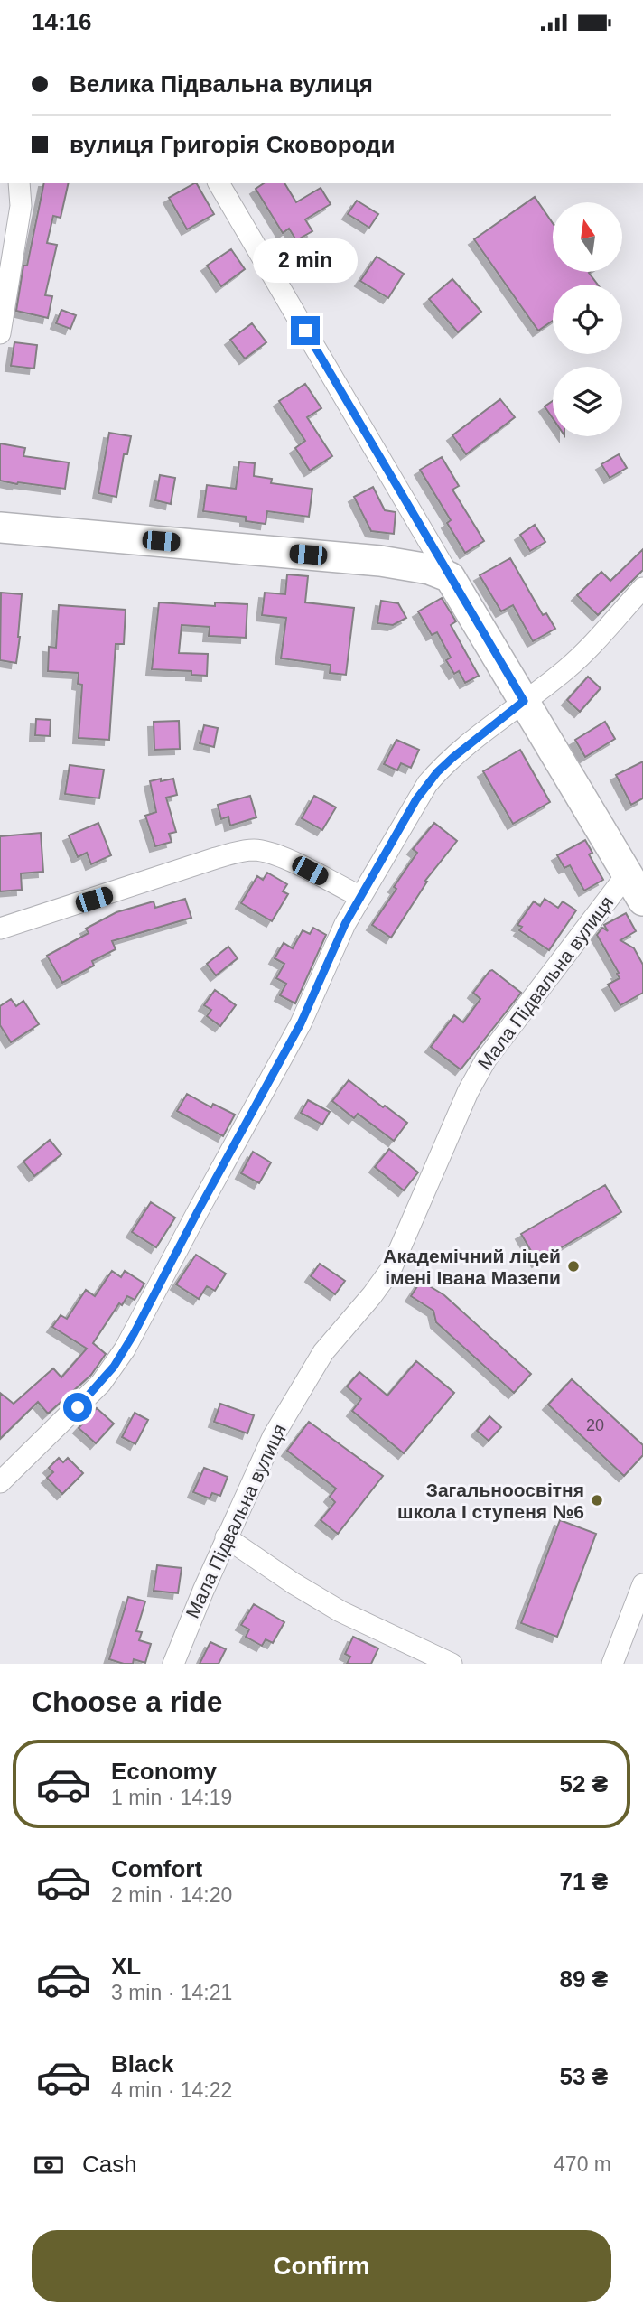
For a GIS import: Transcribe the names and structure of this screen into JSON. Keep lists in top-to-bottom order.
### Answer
{
  "streets": {
    "street": ["Мала Підвальна вулиця"]
  },
  "places": ["Академічний ліцей імені Івана Мазепи", "Загальноосвітня школа І ступеня №6"],
  "house_numbers": ["20"],
  "north": "top",
  "page": {
    "status": "14:16",
    "banner": ["Велика Підвальна вулиця", "вулиця Григорія Сковороди"],
    "bubble": "2 min",
    "heading": "Choose a ride",
    "list": [
      {
        "name": "Economy",
        "note": "1 min · 14:19",
        "value": "52 ₴"
      },
      {
        "name": "Comfort",
        "note": "2 min · 14:20",
        "value": "71 ₴"
      },
      {
        "name": "XL",
        "note": "3 min · 14:21",
        "value": "89 ₴"
      },
      {
        "name": "Black",
        "note": "4 min · 14:22",
        "value": "53 ₴"
      }
    ],
    "pay": ["Cash", "470 m"],
    "buttons": "Confirm"
  }
}
